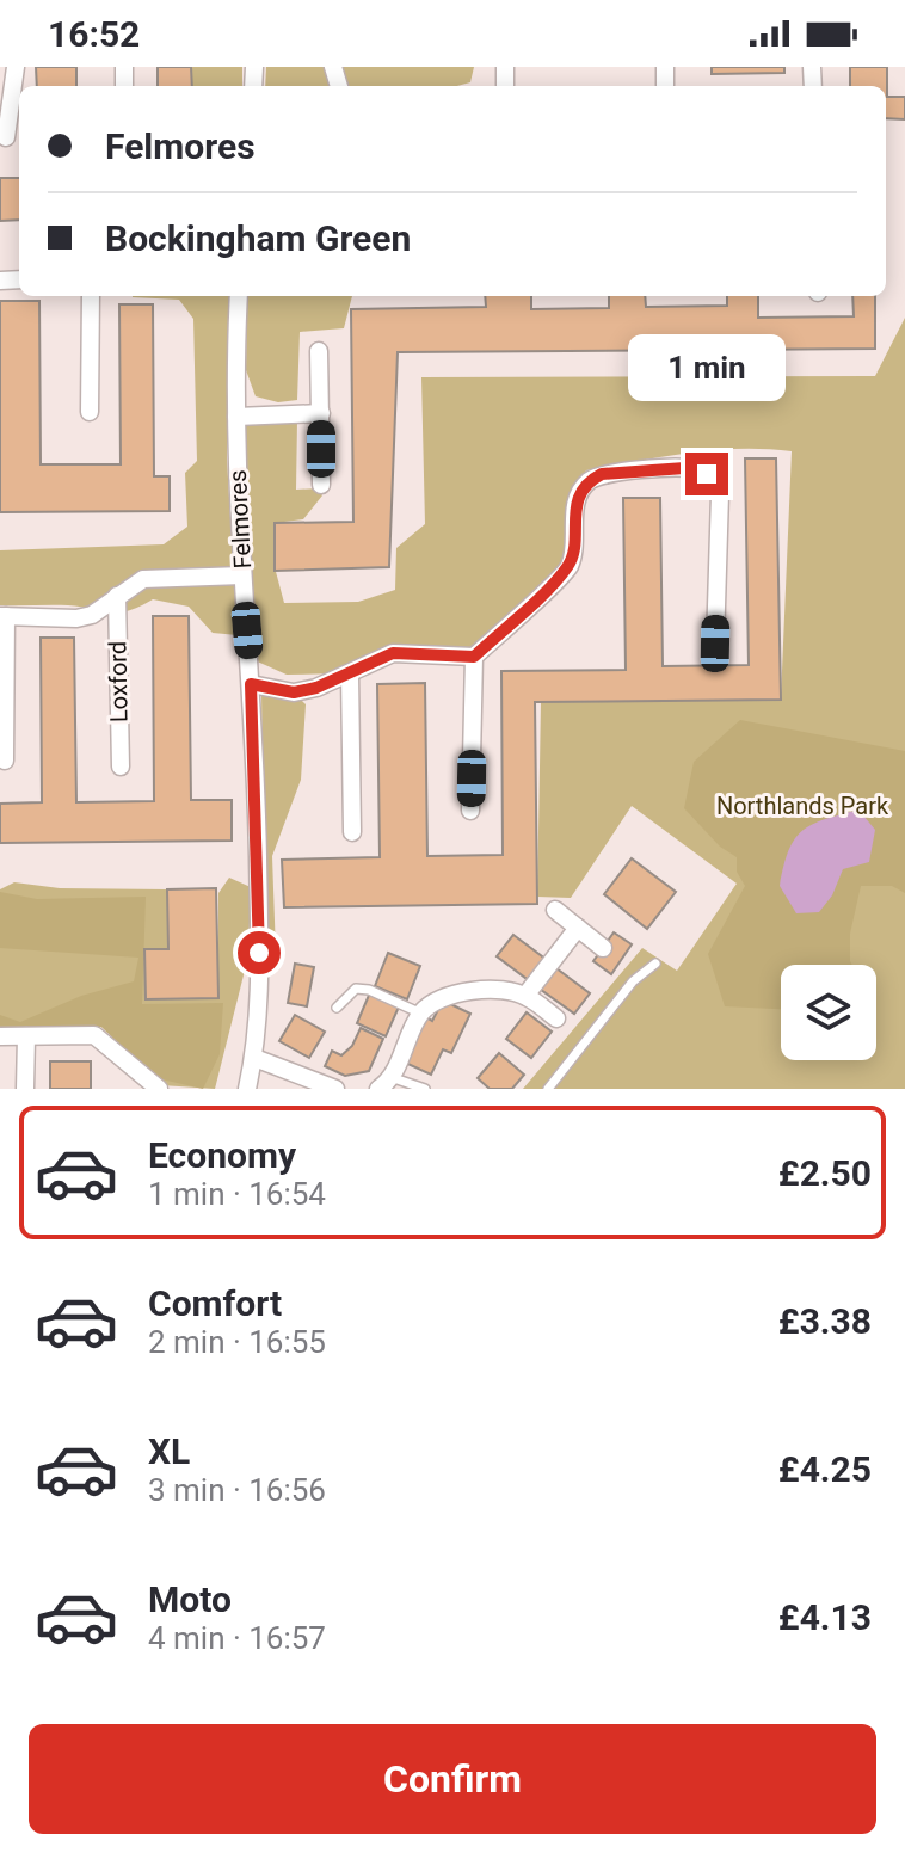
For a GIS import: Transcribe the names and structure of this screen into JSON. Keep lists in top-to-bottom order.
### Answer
{
  "streets": {
    "street": ["Felmores", "Loxford"]
  },
  "crossings": [
    ["Felmores", "Loxford"]
  ],
  "parks": ["Northlands Park"],
  "page": {
    "status": "16:52",
    "banner": ["Felmores", "Bockingham Green"],
    "bubble": "1 min",
    "list": [
      {
        "name": "Economy",
        "note": "1 min · 16:54",
        "value": "£2.50"
      },
      {
        "name": "Comfort",
        "note": "2 min · 16:55",
        "value": "£3.38"
      },
      {
        "name": "XL",
        "note": "3 min · 16:56",
        "value": "£4.25"
      },
      {
        "name": "Moto",
        "note": "4 min · 16:57",
        "value": "£4.13"
      }
    ],
    "buttons": "Confirm"
  }
}
